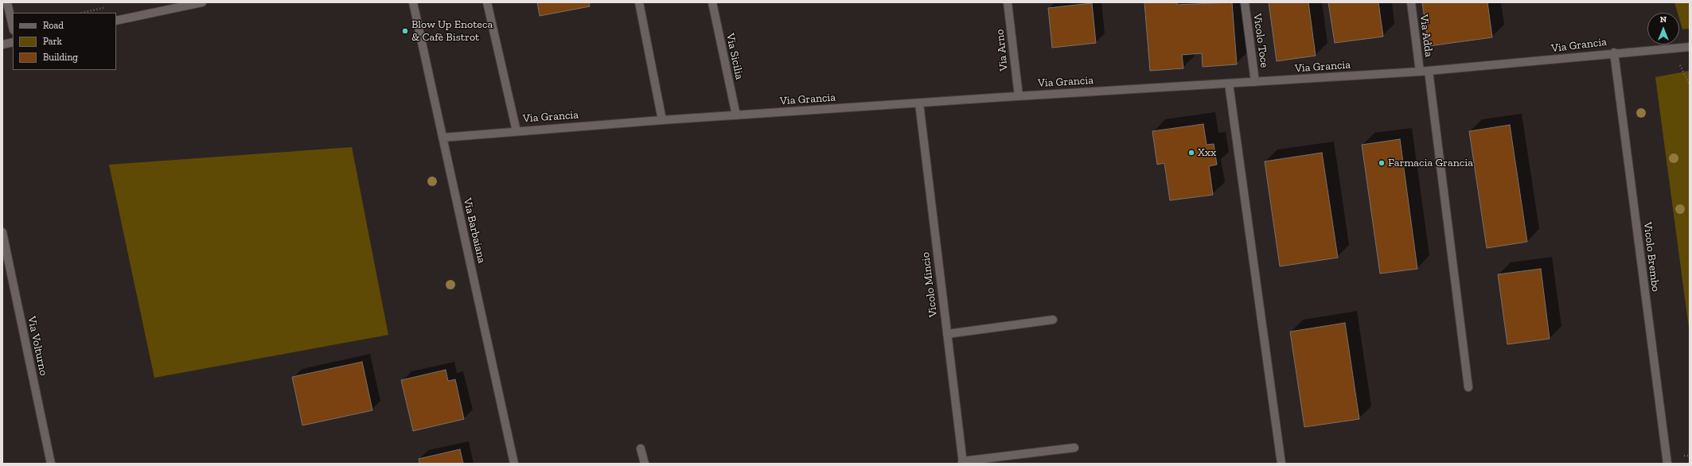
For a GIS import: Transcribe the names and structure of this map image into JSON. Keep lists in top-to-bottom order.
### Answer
{
  "streets": {
    "street": [
      "Via Adda",
      "Vicolo Toce",
      "Via Grancia",
      "Via Arno",
      "Via Sicilia",
      "Via Barbaiana",
      "Vicolo Brembo",
      "Vicolo Mincio",
      "Via Volturno"
    ]
  },
  "crossings": [
    ["Via Adda", "Via Grancia"],
    ["Vicolo Toce", "Via Grancia"],
    ["Via Grancia", "Via Arno"],
    ["Via Grancia", "Via Sicilia"],
    ["Via Grancia", "Via Barbaiana"],
    ["Via Grancia", "Vicolo Brembo"],
    ["Via Grancia", "Vicolo Mincio"]
  ],
  "places": ["Blow Up Enoteca & Cafè Bistrot", "Xxx", "Farmacia Grancia"],
  "legend": ["Road", "Park", "Building"],
  "north": "top"
}
